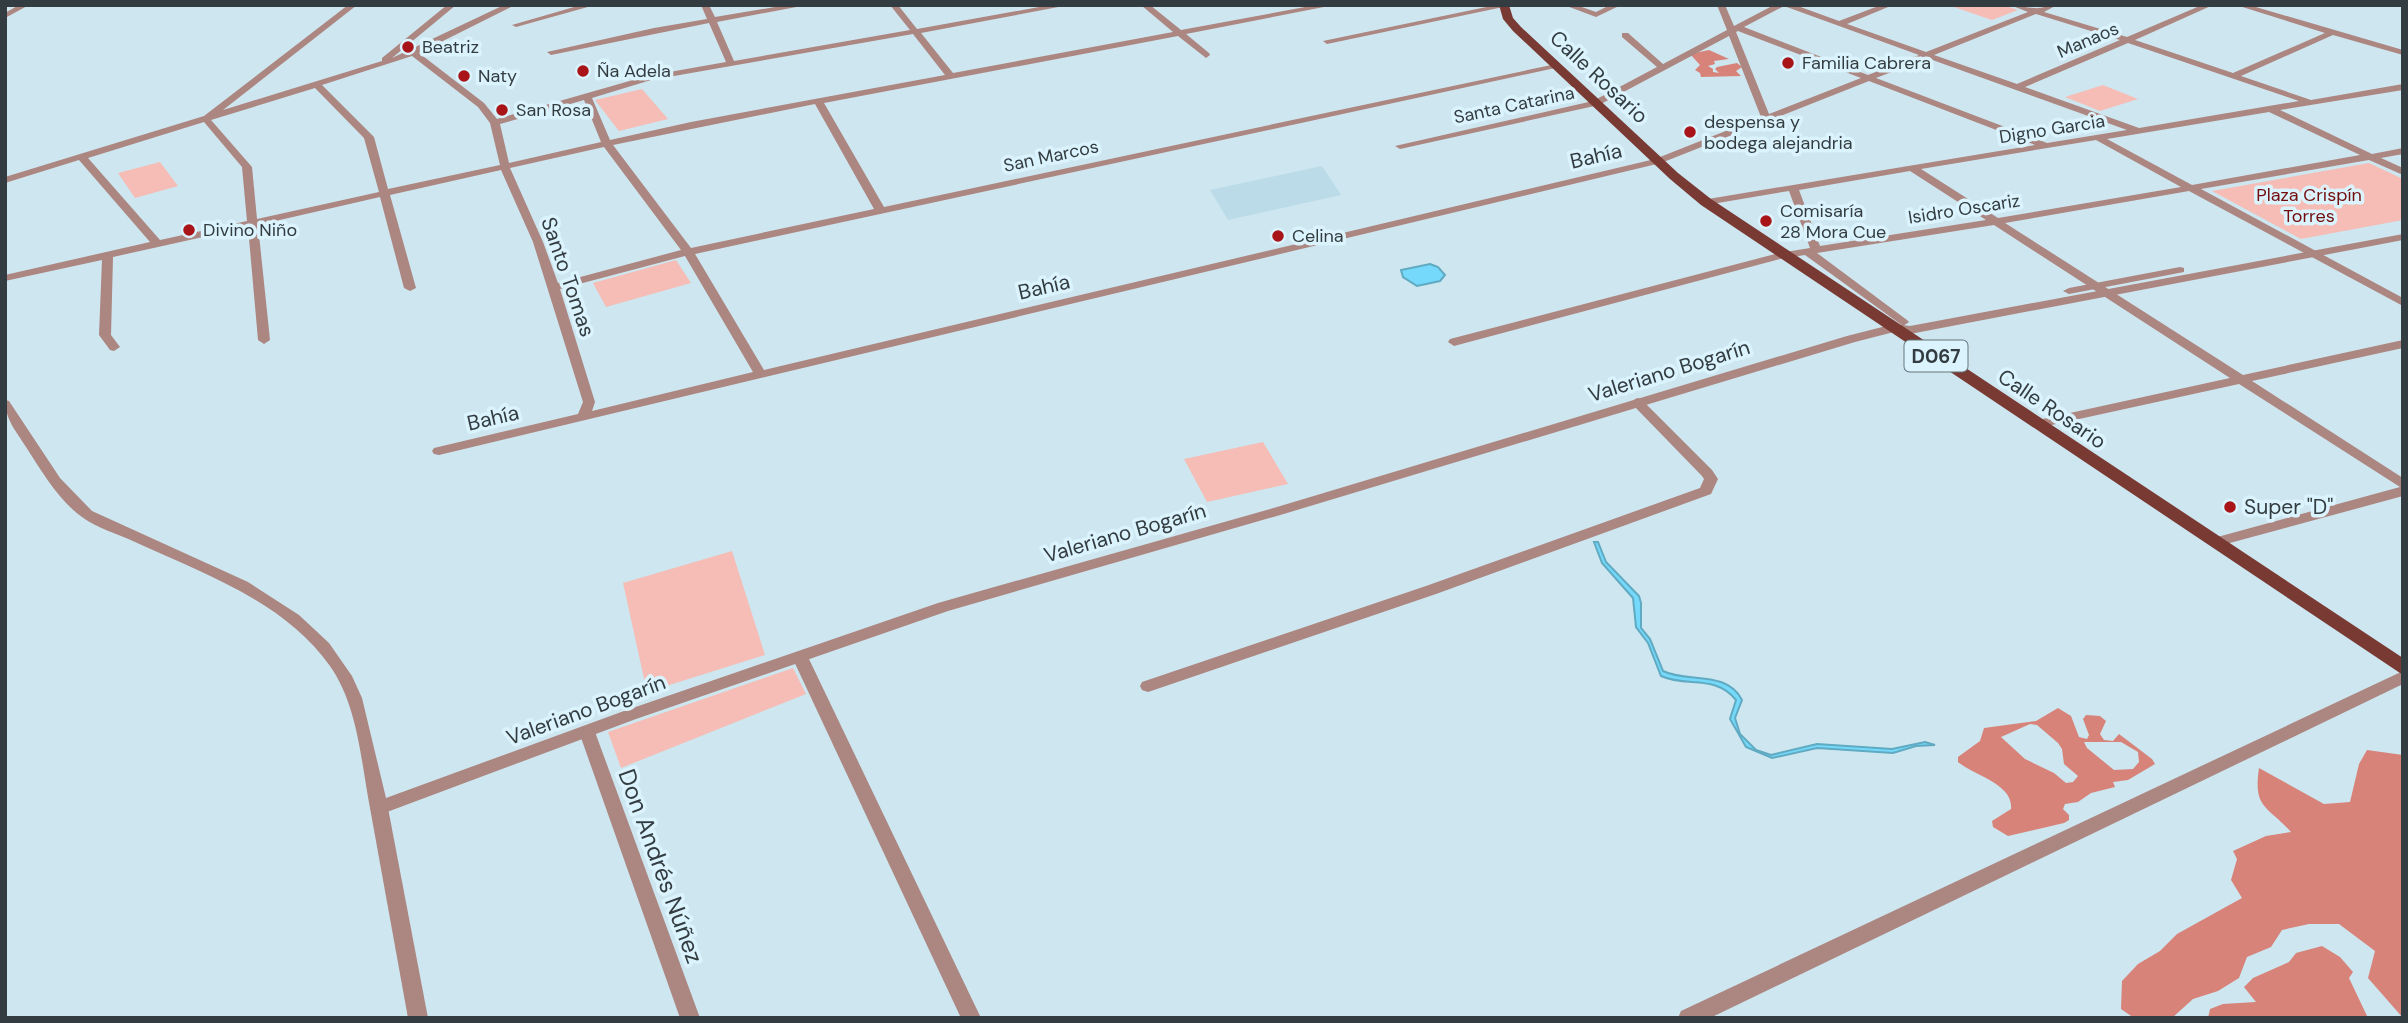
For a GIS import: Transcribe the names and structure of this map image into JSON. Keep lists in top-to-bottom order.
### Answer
{
  "streets": {
    "main road": ["Calle Rosario", "D067"],
    "street": [
      "Manaos",
      "Santa Catarina",
      "Digno Garcia",
      "San Marcos",
      "Bahía",
      "Isidro Oscariz",
      "Santo Tomas",
      "Valeriano Bogarín",
      "Don Andrés Núñez"
    ]
  },
  "crossings": [
    ["Calle Rosario", "Santa Catarina"],
    ["Calle Rosario", "Digno Garcia"],
    ["Calle Rosario", "San Marcos"],
    ["Calle Rosario", "Bahía"],
    ["Calle Rosario", "Isidro Oscariz"],
    ["Calle Rosario", "Valeriano Bogarín"],
    ["San Marcos", "Santo Tomas"],
    ["Valeriano Bogarín", "Don Andrés Núñez"]
  ],
  "parks": ["Plaza Crispín Torres"],
  "places": [
    "Beatriz",
    "Familia Cabrera",
    "Ña Adela",
    "Naty",
    "San Rosa",
    "despensa y bodega alejandria",
    "Comisaría 28 Mora Cue",
    "Divino Niño",
    "Celina",
    "Super \"D\""
  ]
}
